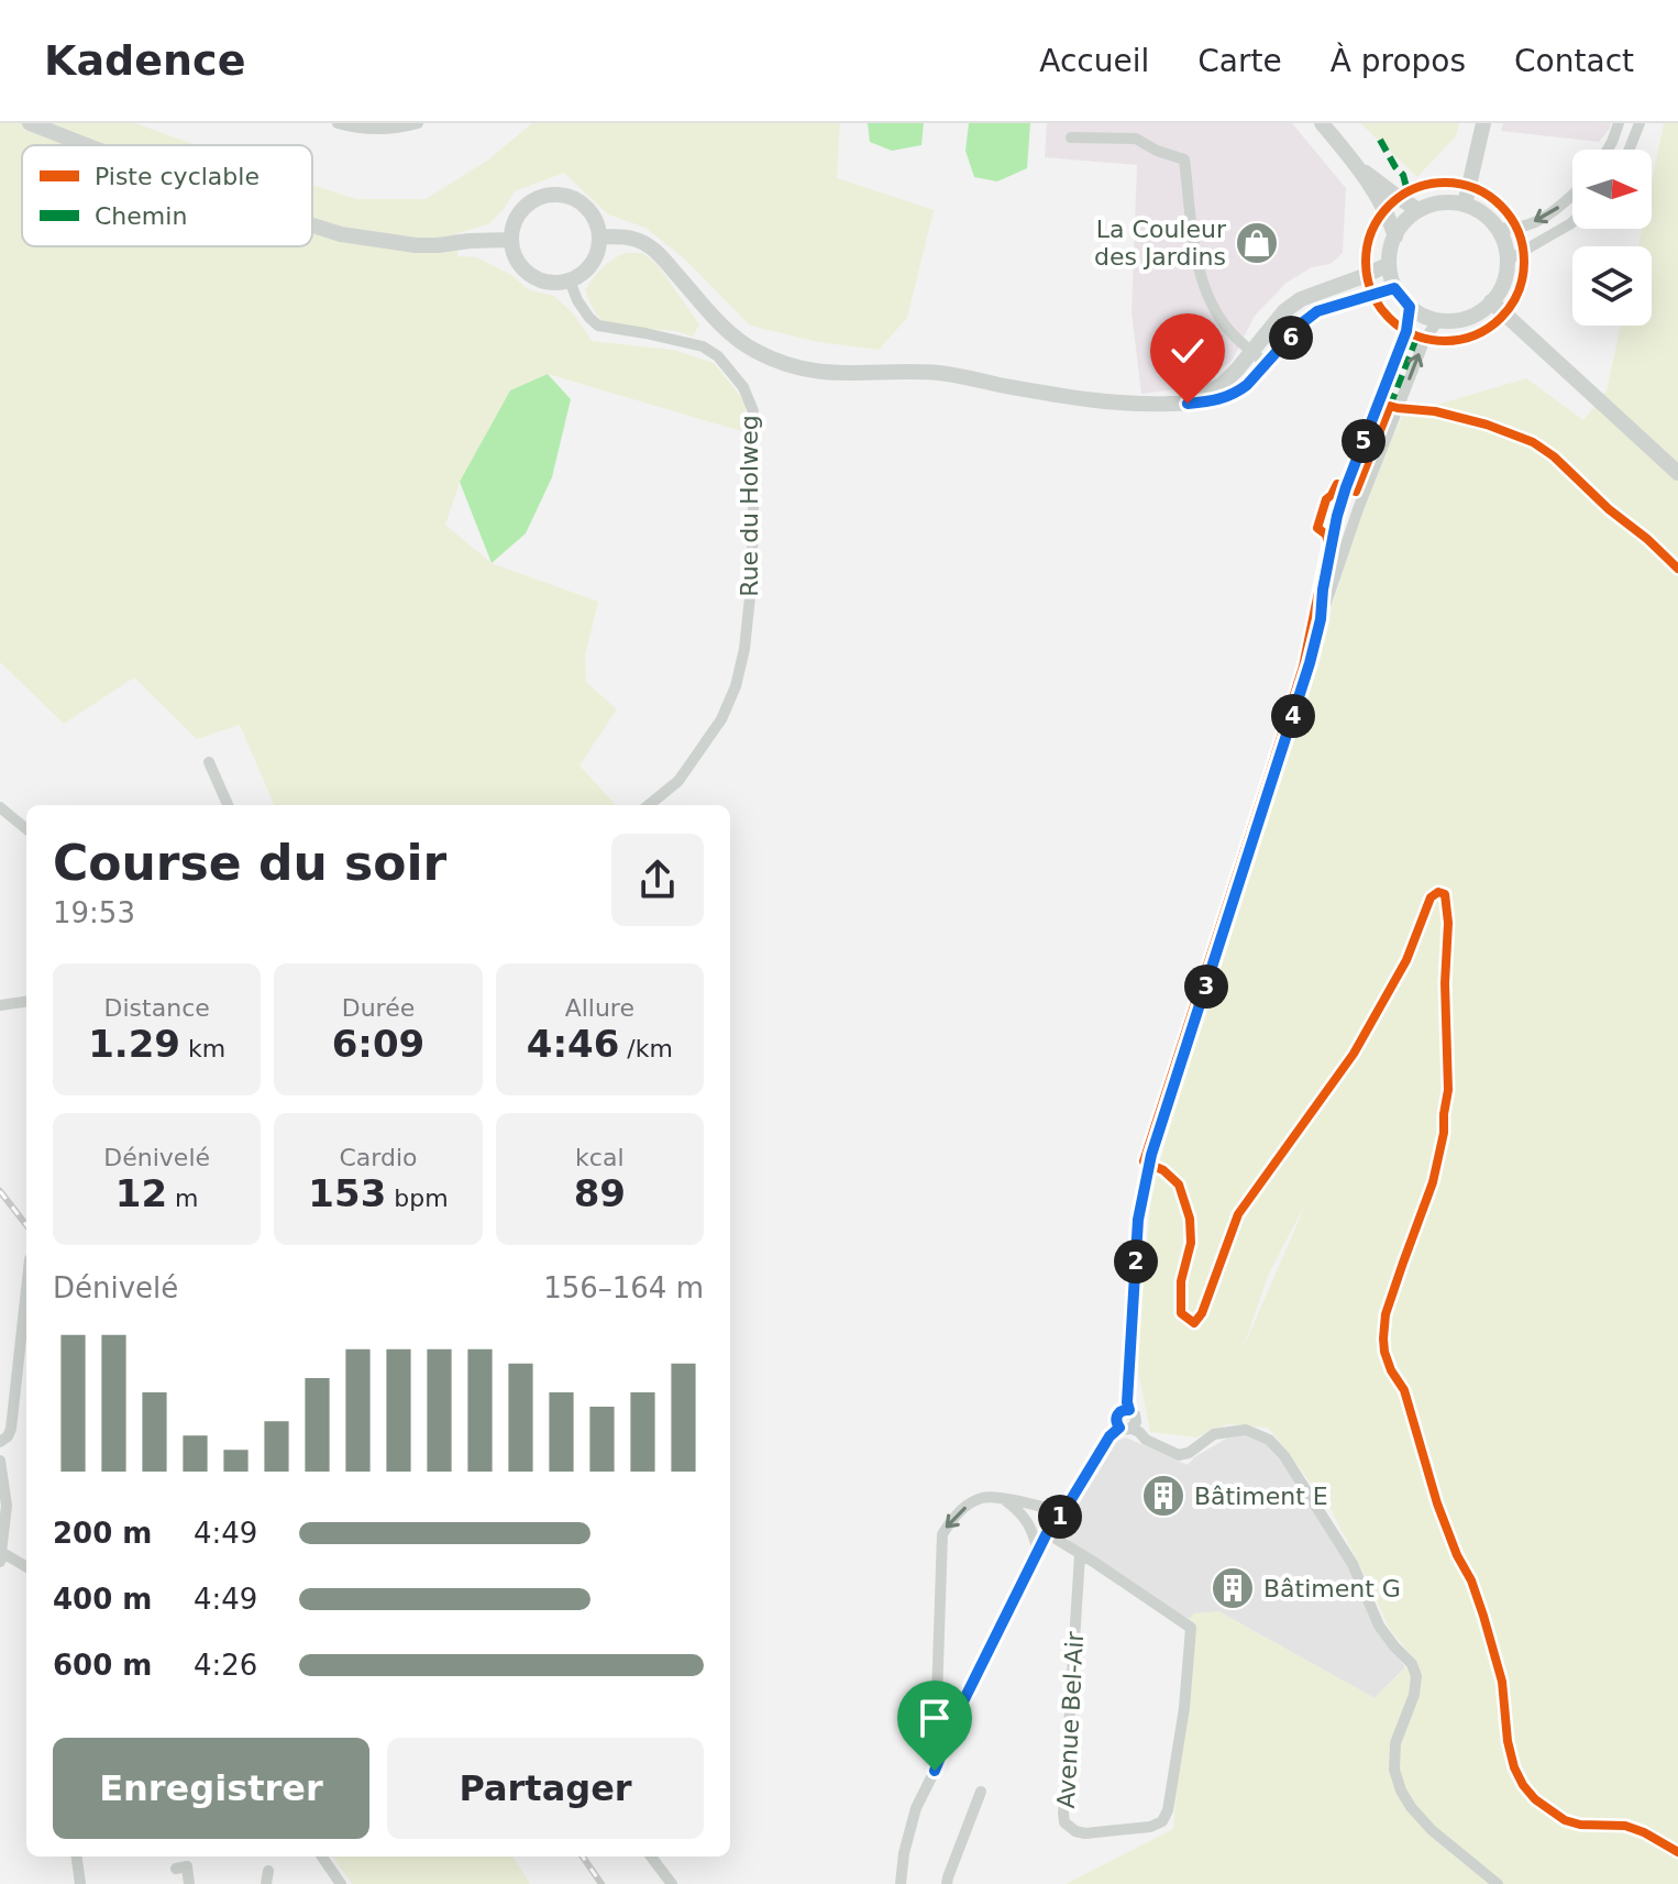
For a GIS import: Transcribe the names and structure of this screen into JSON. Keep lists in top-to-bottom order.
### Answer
{
  "streets": {
    "street": ["Rue du Holweg", "Avenue Bel-Air"]
  },
  "places": {
    "shop": ["La Couleur des Jardins"],
    "building": ["Bâtiment E", "Bâtiment G"]
  },
  "legend": ["Piste cyclable", "Chemin"],
  "north": "right",
  "page": {
    "header": "Kadence",
    "nav": [
      "Accueil",
      "Carte",
      "À propos",
      "Contact"
    ],
    "pins": [
      "6",
      "5",
      "4",
      "3",
      "2",
      "1"
    ],
    "heading": ["Course du soir", "19:53"],
    "stats": [
      ["Distance", "1.29 km"],
      ["Durée", "6:09"],
      ["Allure", "4:46 /km"],
      ["Dénivelé", "12 m"],
      ["Cardio", "153 bpm"],
      ["kcal", "89"]
    ],
    "chart": ["Dénivelé", "156–164 m"],
    "list": [
      {
        "name": "200 m",
        "note": "4:49"
      },
      {
        "name": "400 m",
        "note": "4:49"
      },
      {
        "name": "600 m",
        "note": "4:26"
      }
    ],
    "buttons": ["Enregistrer", "Partager"]
  }
}
